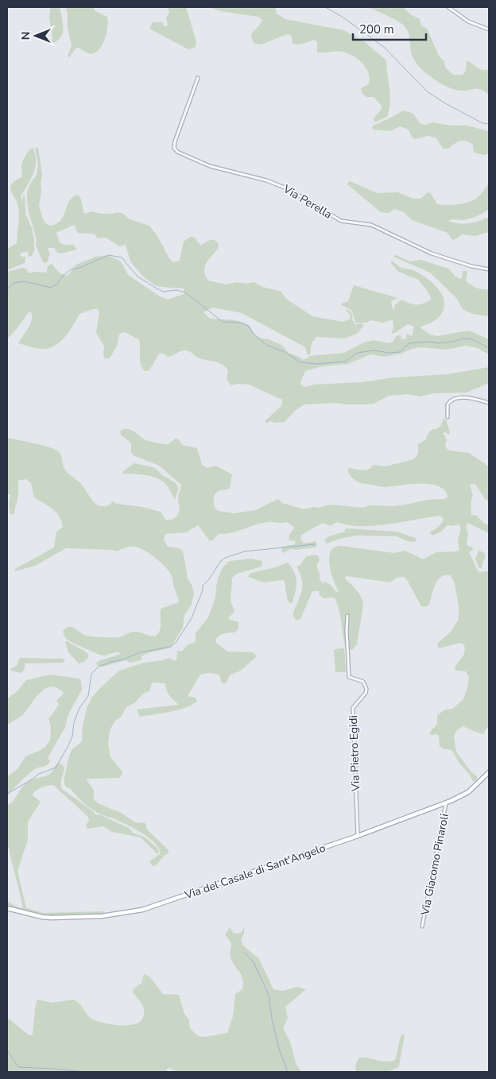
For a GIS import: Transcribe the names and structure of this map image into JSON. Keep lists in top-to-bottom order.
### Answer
{
  "streets": {
    "main road": ["Via del Casale di Sant'Angelo"],
    "street": ["Via Perella", "Via Pietro Egidi", "Via Giacomo Pinaroli"]
  },
  "crossings": [
    ["Via Pietro Egidi", "Via del Casale di Sant'Angelo"],
    ["Via Giacomo Pinaroli", "Via del Casale di Sant'Angelo"]
  ],
  "scale_bar": "200 m",
  "north": "left"
}
